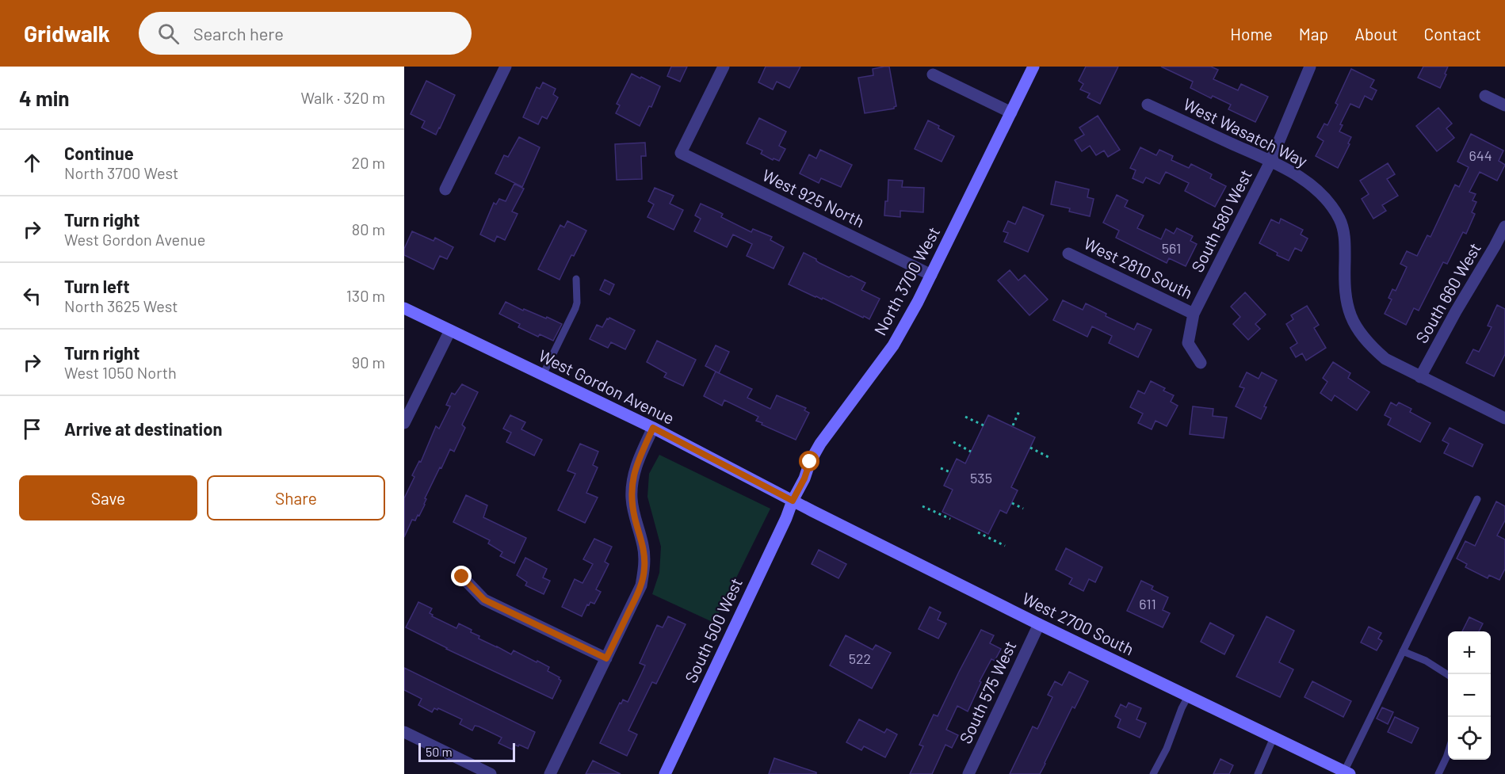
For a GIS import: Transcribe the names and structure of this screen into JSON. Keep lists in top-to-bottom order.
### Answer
{
  "streets": {
    "main road": [
      "North 3700 West",
      "West Gordon Avenue",
      "West 2700 South",
      "South 500 West"
    ],
    "street": [
      "West Wasatch Way",
      "West 925 North",
      "South 580 West",
      "West 2810 South",
      "South 660 West",
      "South 575 West"
    ]
  },
  "crossings": [
    ["West Wasatch Way", "South 580 West"],
    ["West Wasatch Way", "South 660 West"],
    ["West 925 North", "North 3700 West"],
    ["South 580 West", "West 2810 South"],
    ["North 3700 West", "West Gordon Avenue"],
    ["North 3700 West", "West 2700 South"],
    ["North 3700 West", "South 500 West"],
    ["West Gordon Avenue", "West 2700 South"],
    ["West Gordon Avenue", "South 500 West"],
    ["West 2700 South", "South 500 West"],
    ["West 2700 South", "South 575 West"]
  ],
  "house_numbers": [
    "644",
    "561",
    "535",
    "611",
    "522"
  ],
  "scale_bar": "50 m",
  "page": {
    "header": "Gridwalk",
    "search": "Search here",
    "nav": [
      "Home",
      "Map",
      "About",
      "Contact"
    ],
    "heading": ["4 min", "Walk · 320 m"],
    "list": [
      ["Continue", "North 3700 West", "20 m"],
      ["Turn right", "West Gordon Avenue", "80 m"],
      ["Turn left", "North 3625 West", "130 m"],
      ["Turn right", "West 1050 North", "90 m"],
      "Arrive at destination"
    ],
    "buttons": ["Save", "Share"],
    "map_buttons": ["+", "−"],
    "scale": "50 m"
  }
}
